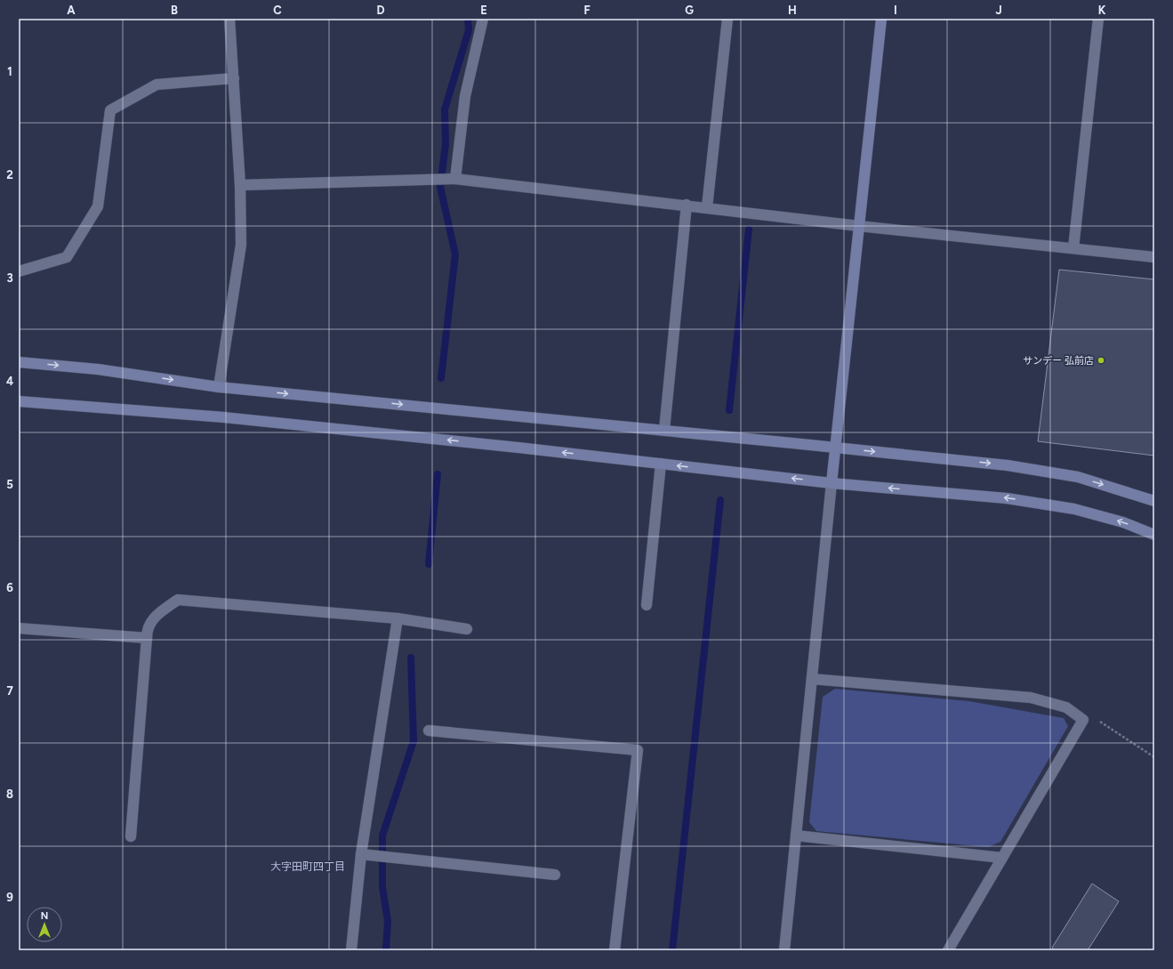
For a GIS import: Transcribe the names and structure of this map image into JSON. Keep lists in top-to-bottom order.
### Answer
{
  "districts": ["大字田町四丁目"],
  "places": ["サンデー 弘前店"],
  "north": "top",
  "grid": {
    "columns": [
      "A",
      "B",
      "C",
      "D",
      "E",
      "F",
      "G",
      "H",
      "I",
      "J",
      "K"
    ],
    "rows": [
      "1",
      "2",
      "3",
      "4",
      "5",
      "6",
      "7",
      "8",
      "9"
    ]
  }
}
